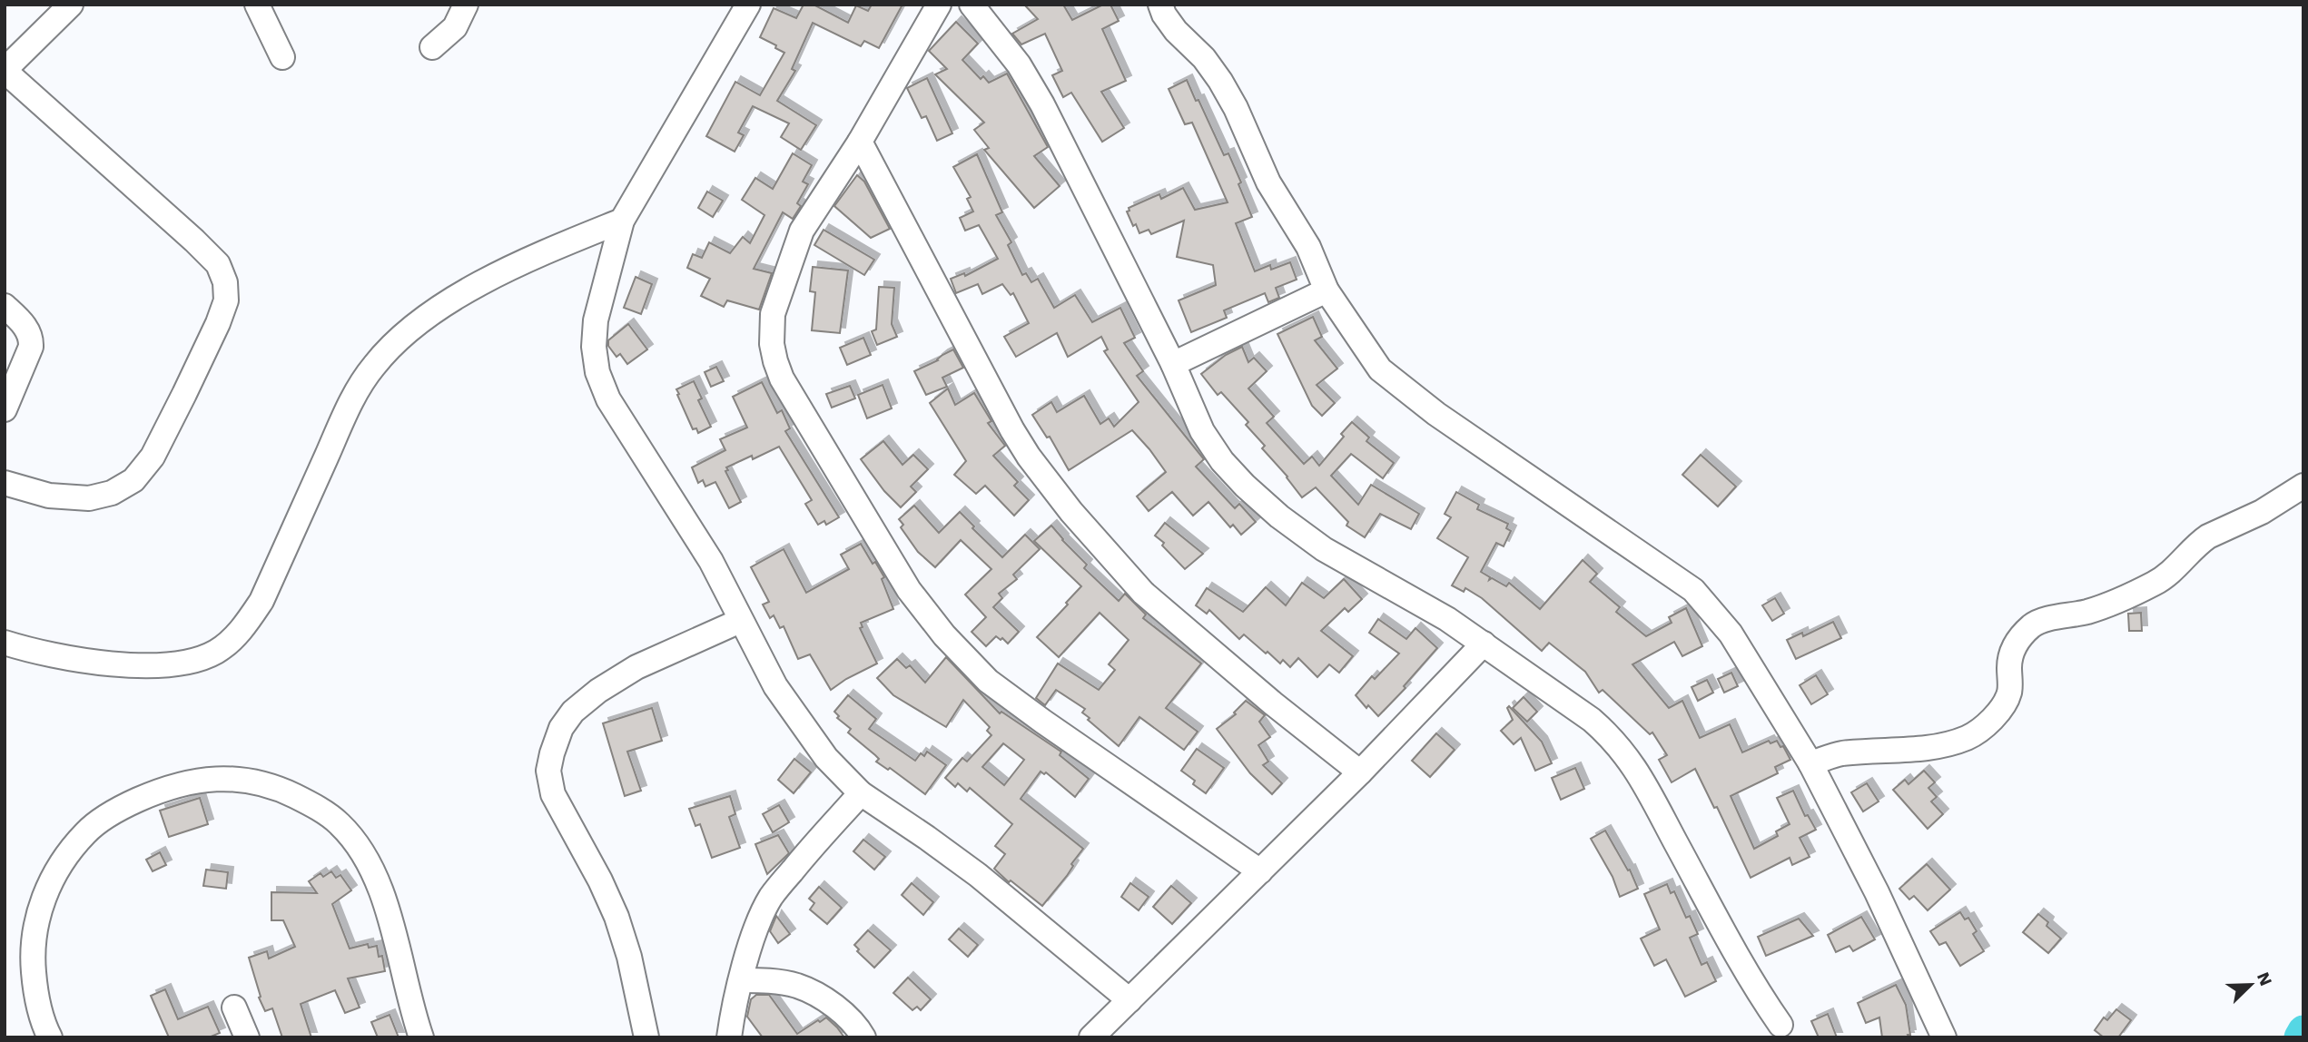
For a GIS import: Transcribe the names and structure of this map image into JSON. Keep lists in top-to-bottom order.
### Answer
{
  "north": "top right"
}
